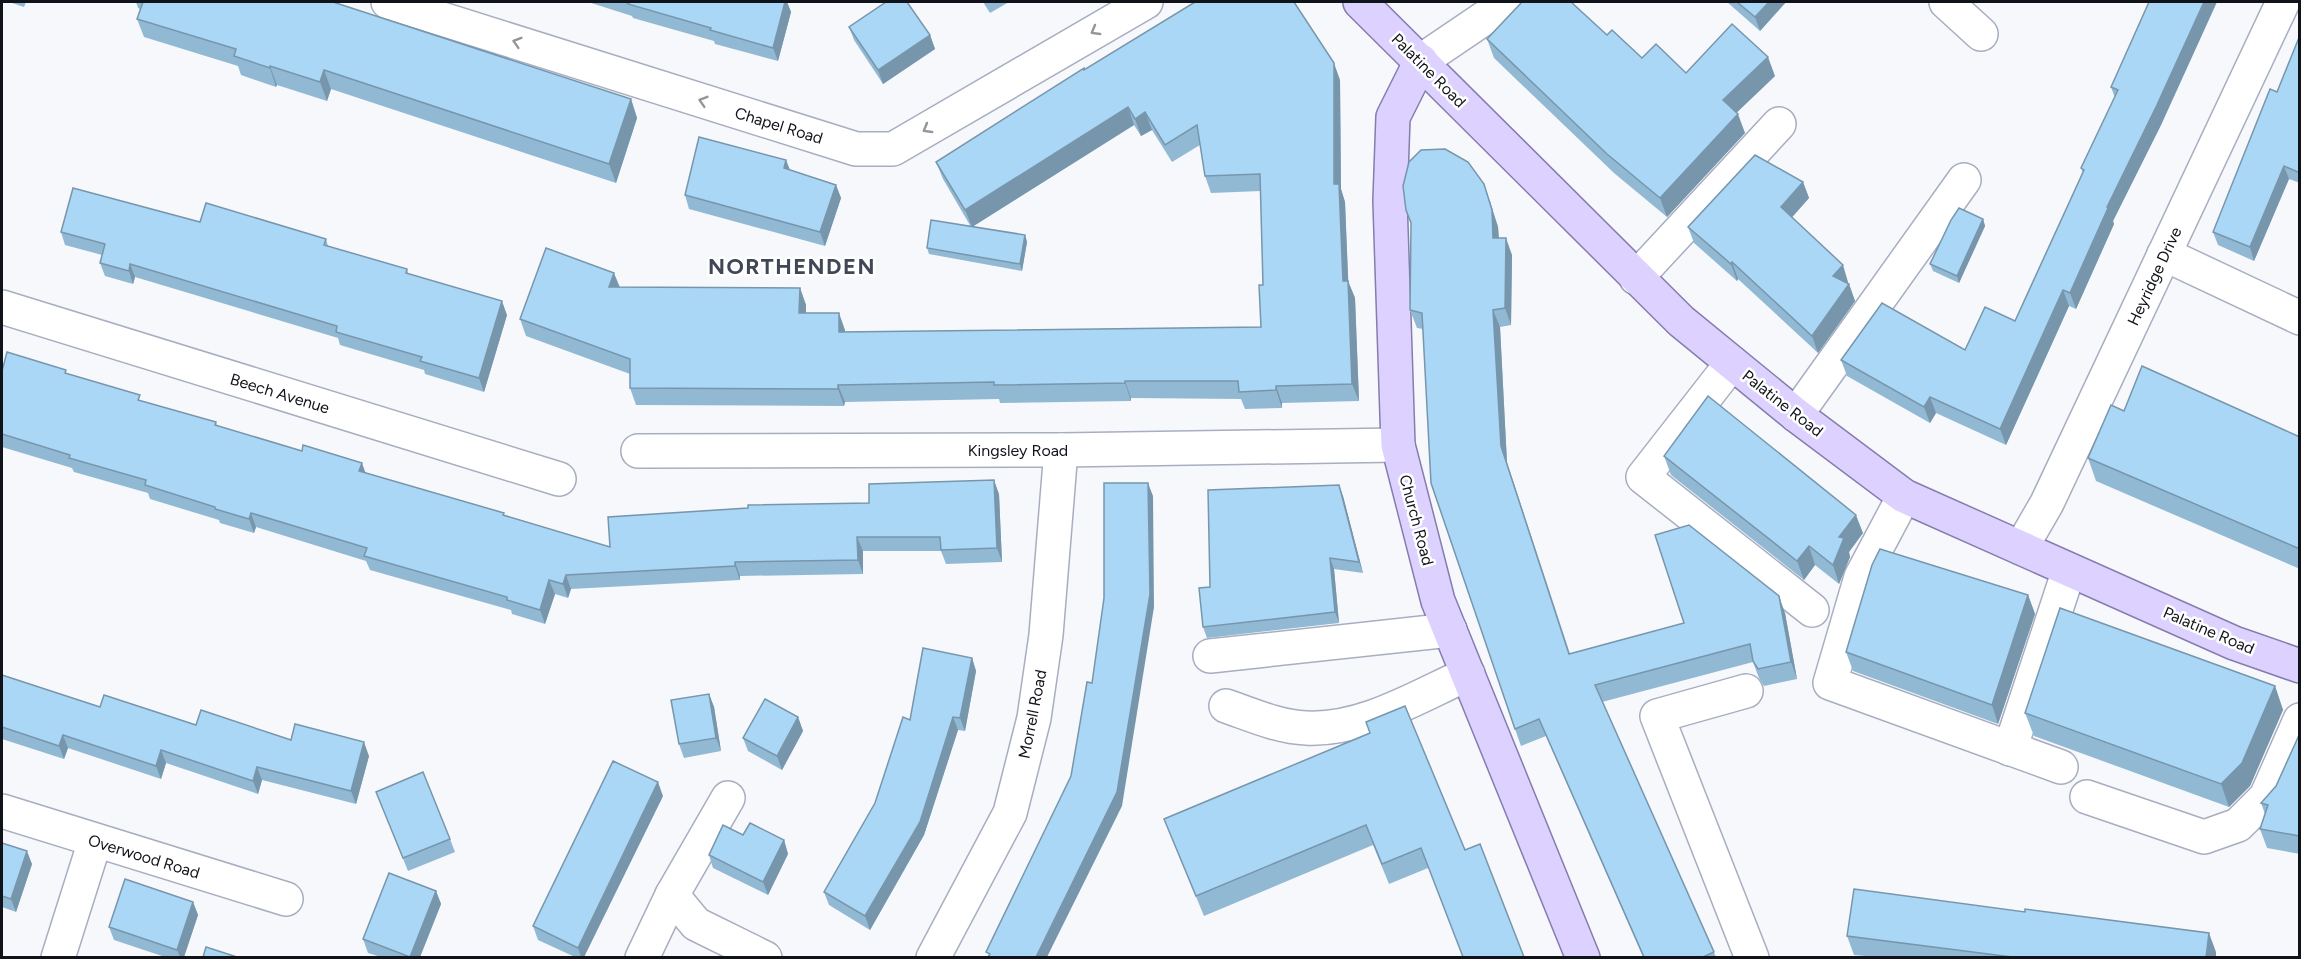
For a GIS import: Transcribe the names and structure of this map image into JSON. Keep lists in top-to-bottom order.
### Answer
{
  "streets": {
    "main road": ["Palatine Road", "Church Road"],
    "street": [
      "Chapel Road",
      "Heyridge Drive",
      "Beech Avenue",
      "Kingsley Road",
      "Morrell Road",
      "Overwood Road"
    ]
  },
  "crossings": [
    ["Palatine Road", "Heyridge Drive"],
    ["Palatine Road", "Church Road"],
    ["Kingsley Road", "Church Road"],
    ["Kingsley Road", "Morrell Road"]
  ],
  "one_way": ["Chapel Road"],
  "districts": ["NORTHENDEN"]
}
